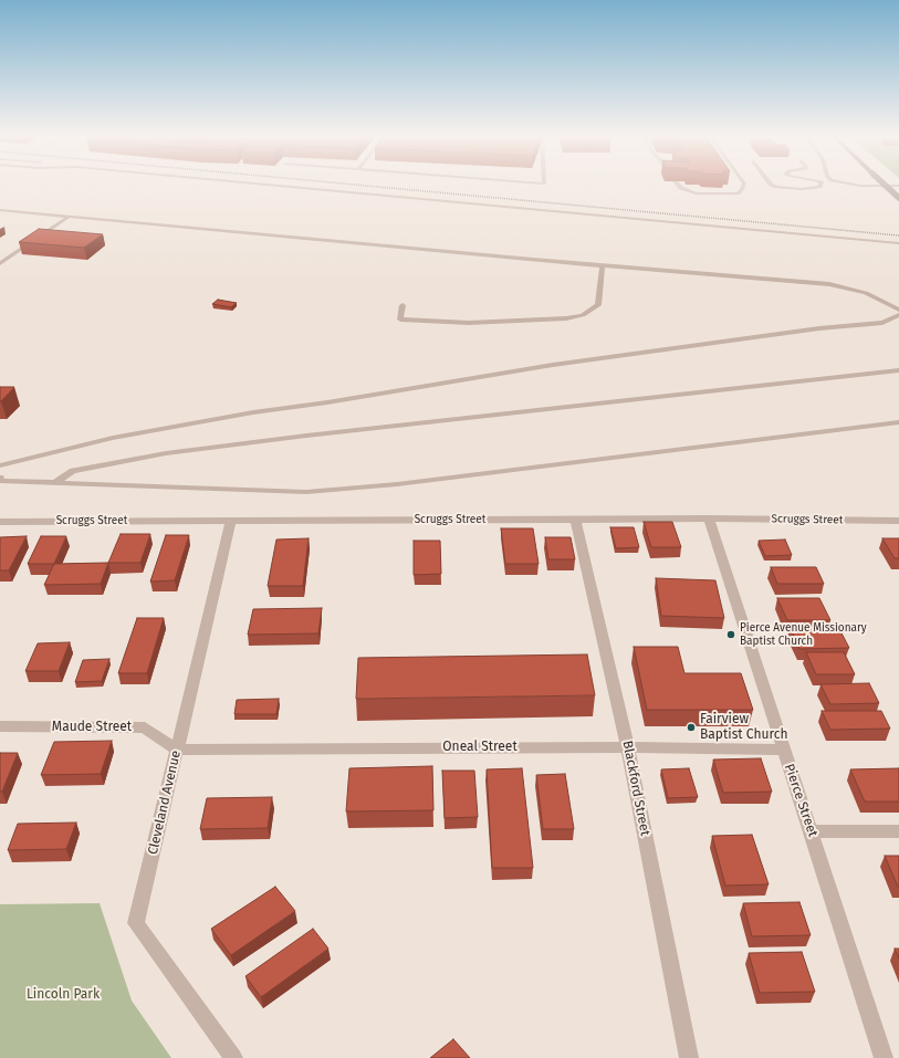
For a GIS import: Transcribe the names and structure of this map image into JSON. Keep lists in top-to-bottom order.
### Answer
{
  "streets": {
    "street": [
      "Scruggs Street",
      "Maude Street",
      "Oneal Street",
      "Blackford Street",
      "Pierce Street",
      "Cleveland Avenue"
    ]
  },
  "crossings": [
    ["Scruggs Street", "Blackford Street"],
    ["Scruggs Street", "Pierce Street"],
    ["Scruggs Street", "Cleveland Avenue"],
    ["Maude Street", "Oneal Street"],
    ["Maude Street", "Cleveland Avenue"],
    ["Oneal Street", "Blackford Street"],
    ["Oneal Street", "Pierce Street"],
    ["Oneal Street", "Cleveland Avenue"]
  ],
  "parks": ["Lincoln Park"],
  "places": ["Pierce Avenue Missionary Baptist Church", "Fairview Baptist Church"]
}
